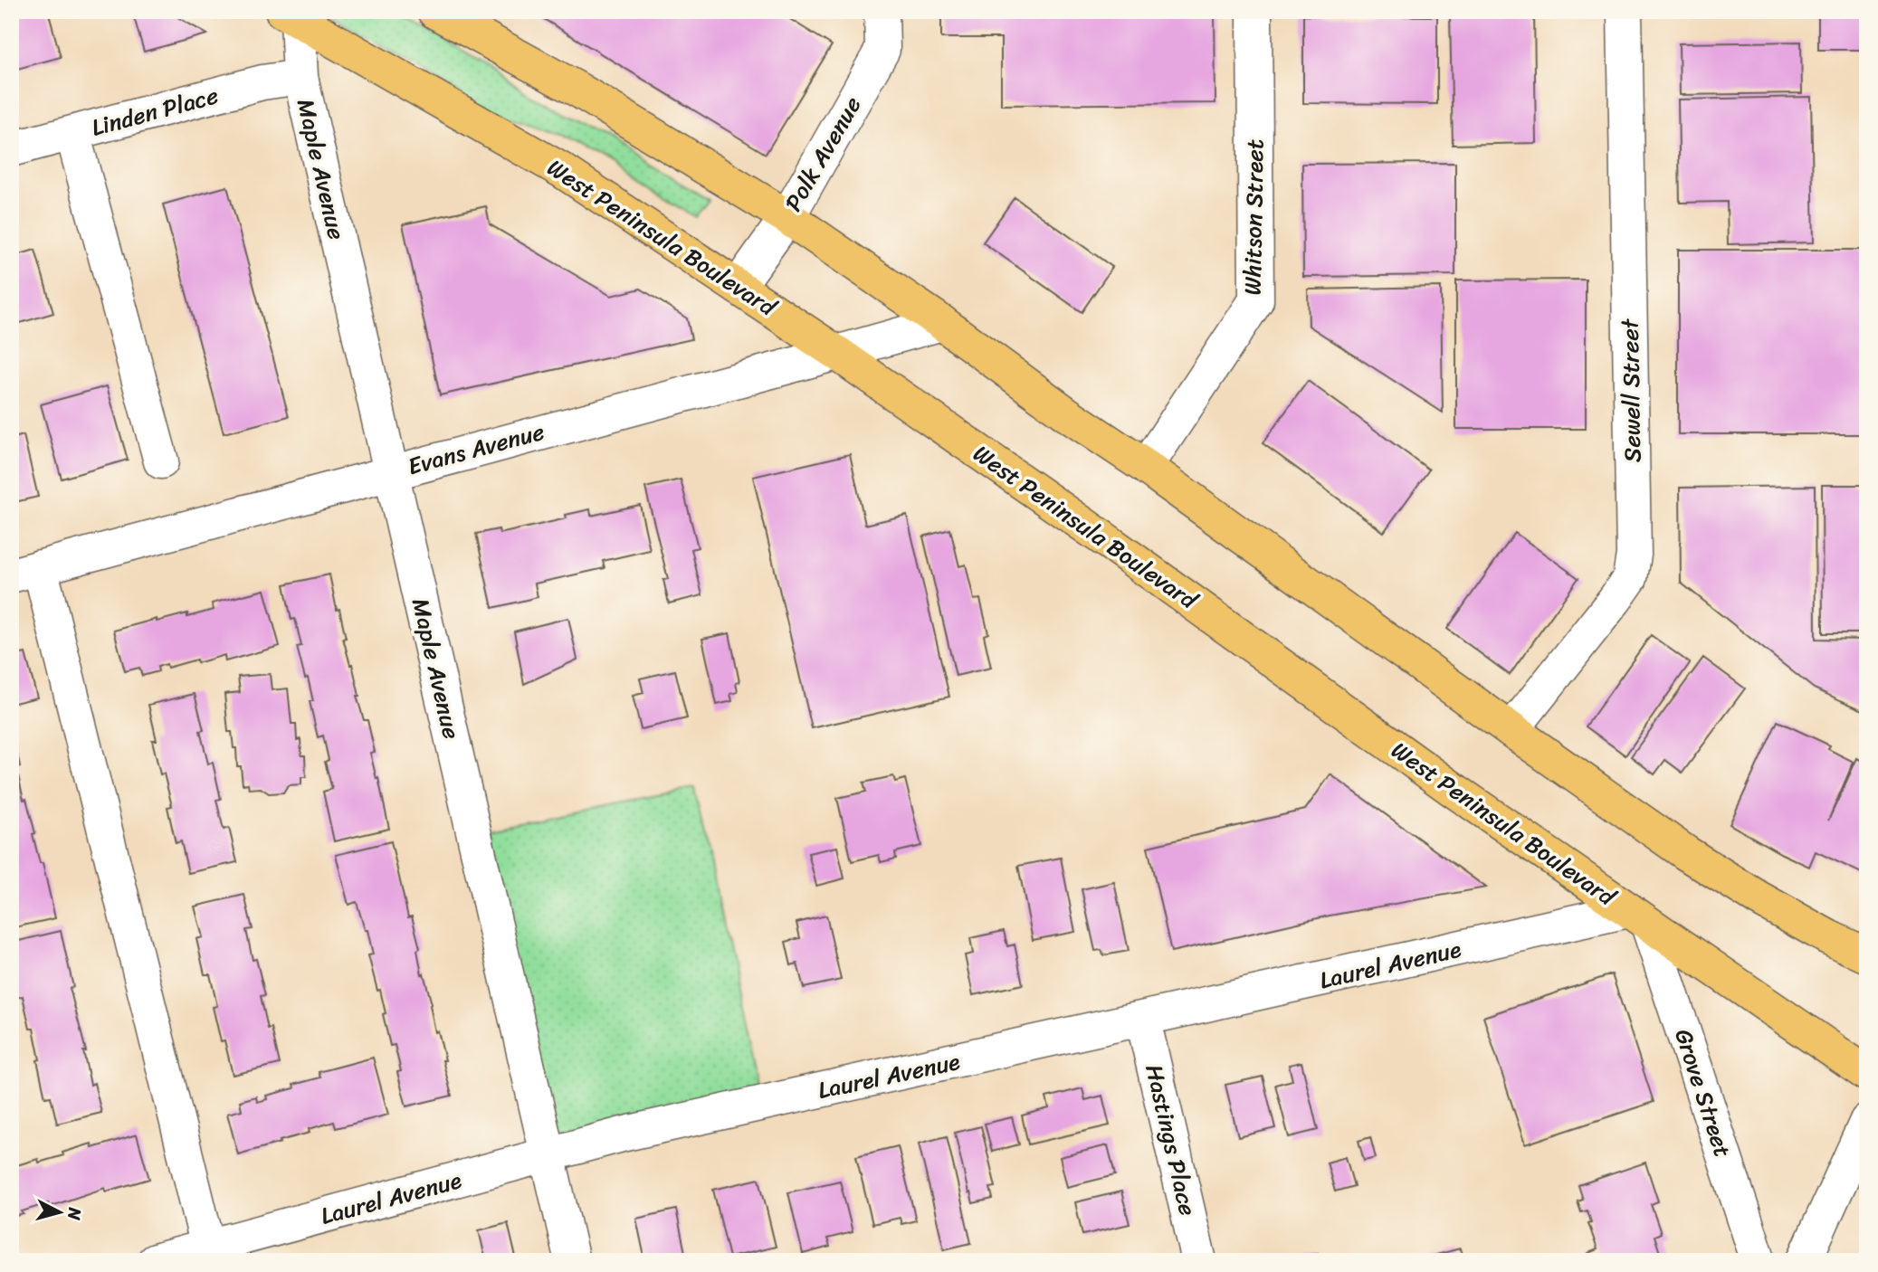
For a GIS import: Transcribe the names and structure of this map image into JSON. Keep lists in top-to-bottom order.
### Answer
{
  "streets": {
    "main road": ["West Peninsula Boulevard"],
    "street": [
      "Linden Place",
      "Polk Avenue",
      "Maple Avenue",
      "Whitson Street",
      "Sewell Street",
      "Evans Avenue",
      "Laurel Avenue",
      "Grove Street",
      "Hastings Place"
    ]
  },
  "crossings": [
    ["Linden Place", "Maple Avenue"],
    ["Polk Avenue", "West Peninsula Boulevard"],
    ["Maple Avenue", "West Peninsula Boulevard"],
    ["Maple Avenue", "Evans Avenue"],
    ["Maple Avenue", "Laurel Avenue"],
    ["West Peninsula Boulevard", "Evans Avenue"],
    ["West Peninsula Boulevard", "Laurel Avenue"],
    ["West Peninsula Boulevard", "Grove Street"],
    ["Laurel Avenue", "Grove Street"],
    ["Laurel Avenue", "Hastings Place"]
  ],
  "north": "right"
}
